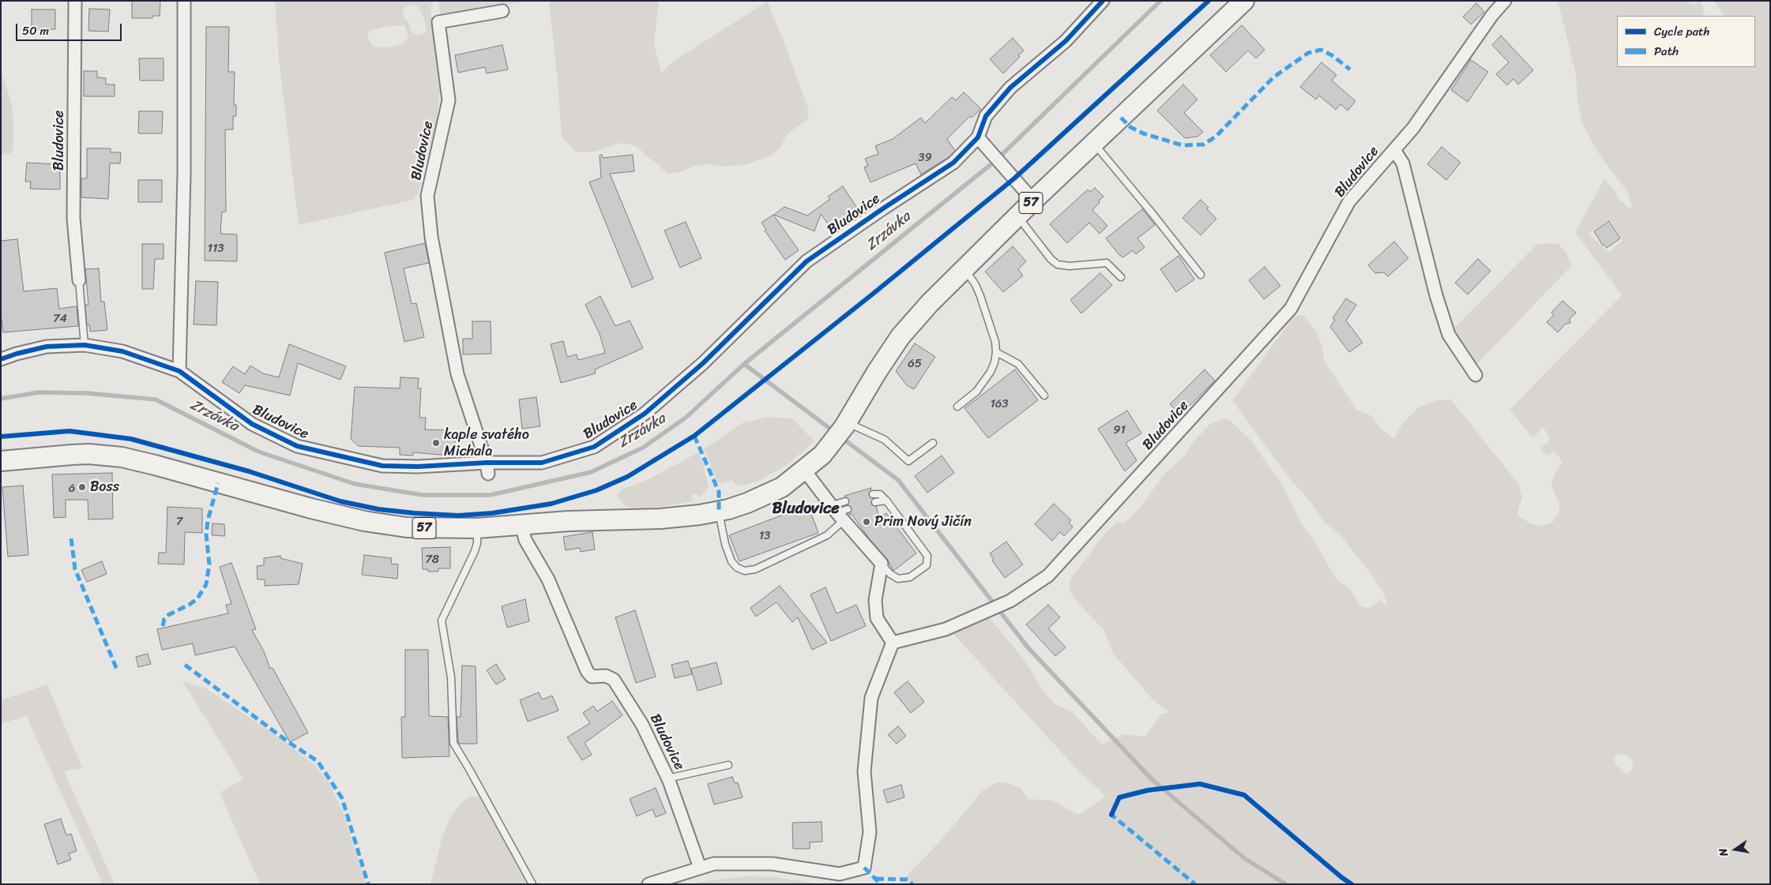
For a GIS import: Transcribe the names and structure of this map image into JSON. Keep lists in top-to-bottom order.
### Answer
{
  "streets": {
    "main road": ["57"],
    "street": ["Bludovice"]
  },
  "crossings": [
    ["Bludovice", "57"]
  ],
  "districts": ["Bludovice"],
  "water": ["Zrzávka"],
  "places": ["kaple svatého Michala", "Boss", "Prim Nový Jičín"],
  "house_numbers": [
    "39",
    "113",
    "74",
    "65",
    "163",
    "91",
    "6",
    "7",
    "13",
    "78"
  ],
  "legend": ["Cycle path", "Path"],
  "scale_bar": "50 m",
  "north": "left"
}
